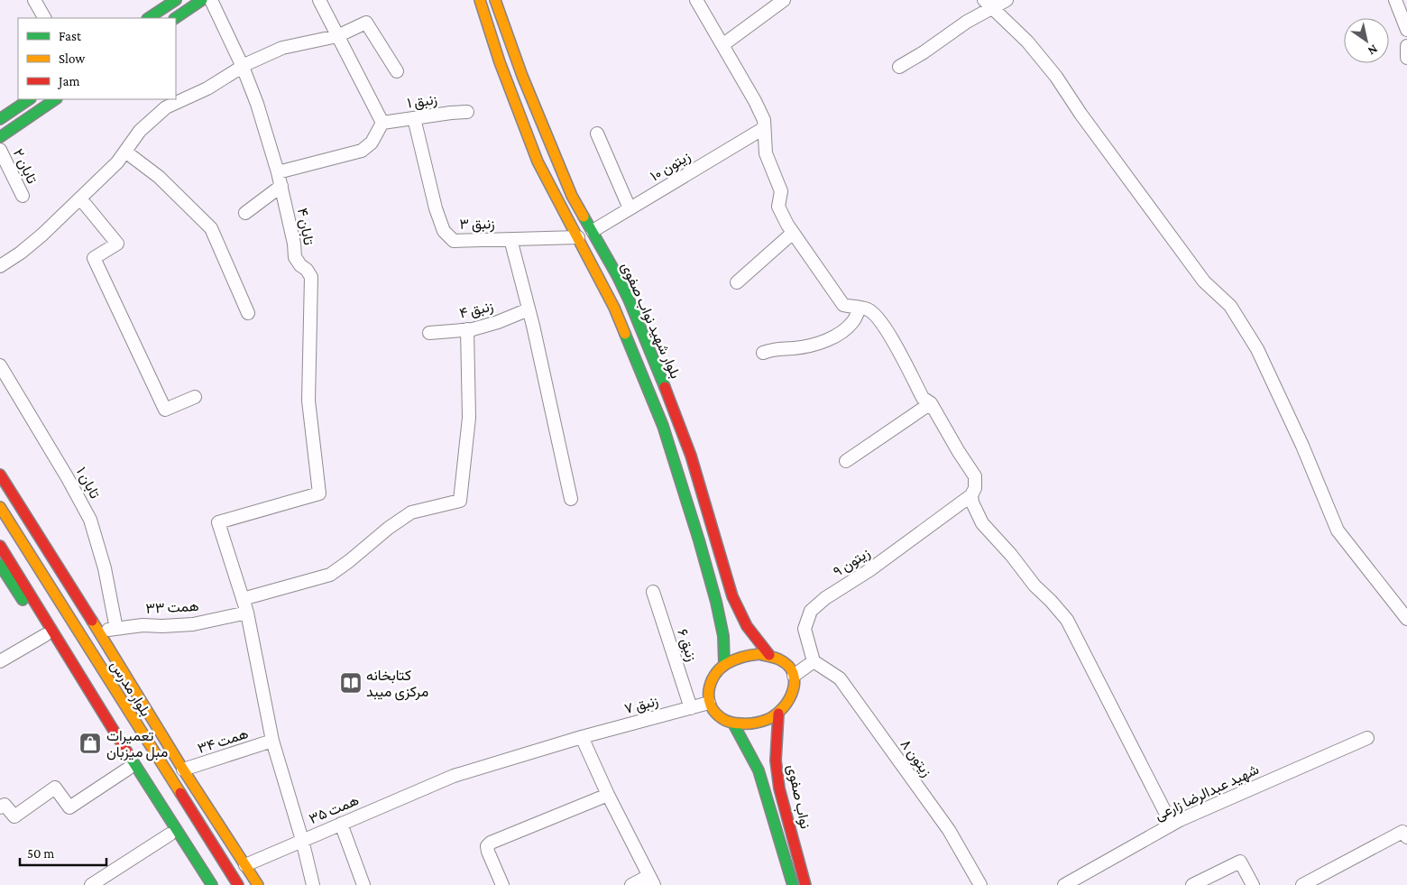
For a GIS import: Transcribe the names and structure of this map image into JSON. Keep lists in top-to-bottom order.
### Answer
{
  "streets": {
    "main road": ["بلوار شهید نواب صفوی", "بلوار مدرس", "نواب صفوی"],
    "street": [
      "زنبق ۱",
      "تابان ۲",
      "زیتون ۱۰",
      "زنبق ۳",
      "تابان ۴",
      "زنبق ۴",
      "تابان ۱",
      "زیتون ۹",
      "همت ۳۳",
      "زنبق ۶",
      "زنبق ۷",
      "همت ۳۴",
      "زیتون ۸",
      "شهید عبدالرضا زارعی",
      "همت ۳۵"
    ]
  },
  "crossings": [
    ["زنبق ۱", "زنبق ۳"],
    ["زیتون ۱۰", "بلوار شهید نواب صفوی"],
    ["زنبق ۳", "بلوار شهید نواب صفوی"],
    ["بلوار شهید نواب صفوی", "زنبق ۷"],
    ["بلوار شهید نواب صفوی", "نواب صفوی"],
    ["تابان ۱", "همت ۳۳"],
    ["زیتون ۹", "زیتون ۸"],
    ["زنبق ۶", "زنبق ۷"],
    ["زنبق ۷", "نواب صفوی"],
    ["زنبق ۷", "همت ۳۵"]
  ],
  "places": {
    "library": ["کتابخانه مرکزی میبد"],
    "shop": ["تعمیرات مبل میزبان"]
  },
  "legend": ["Fast", "Slow", "Jam"],
  "scale_bar": "50 m",
  "north": "bottom right"
}
